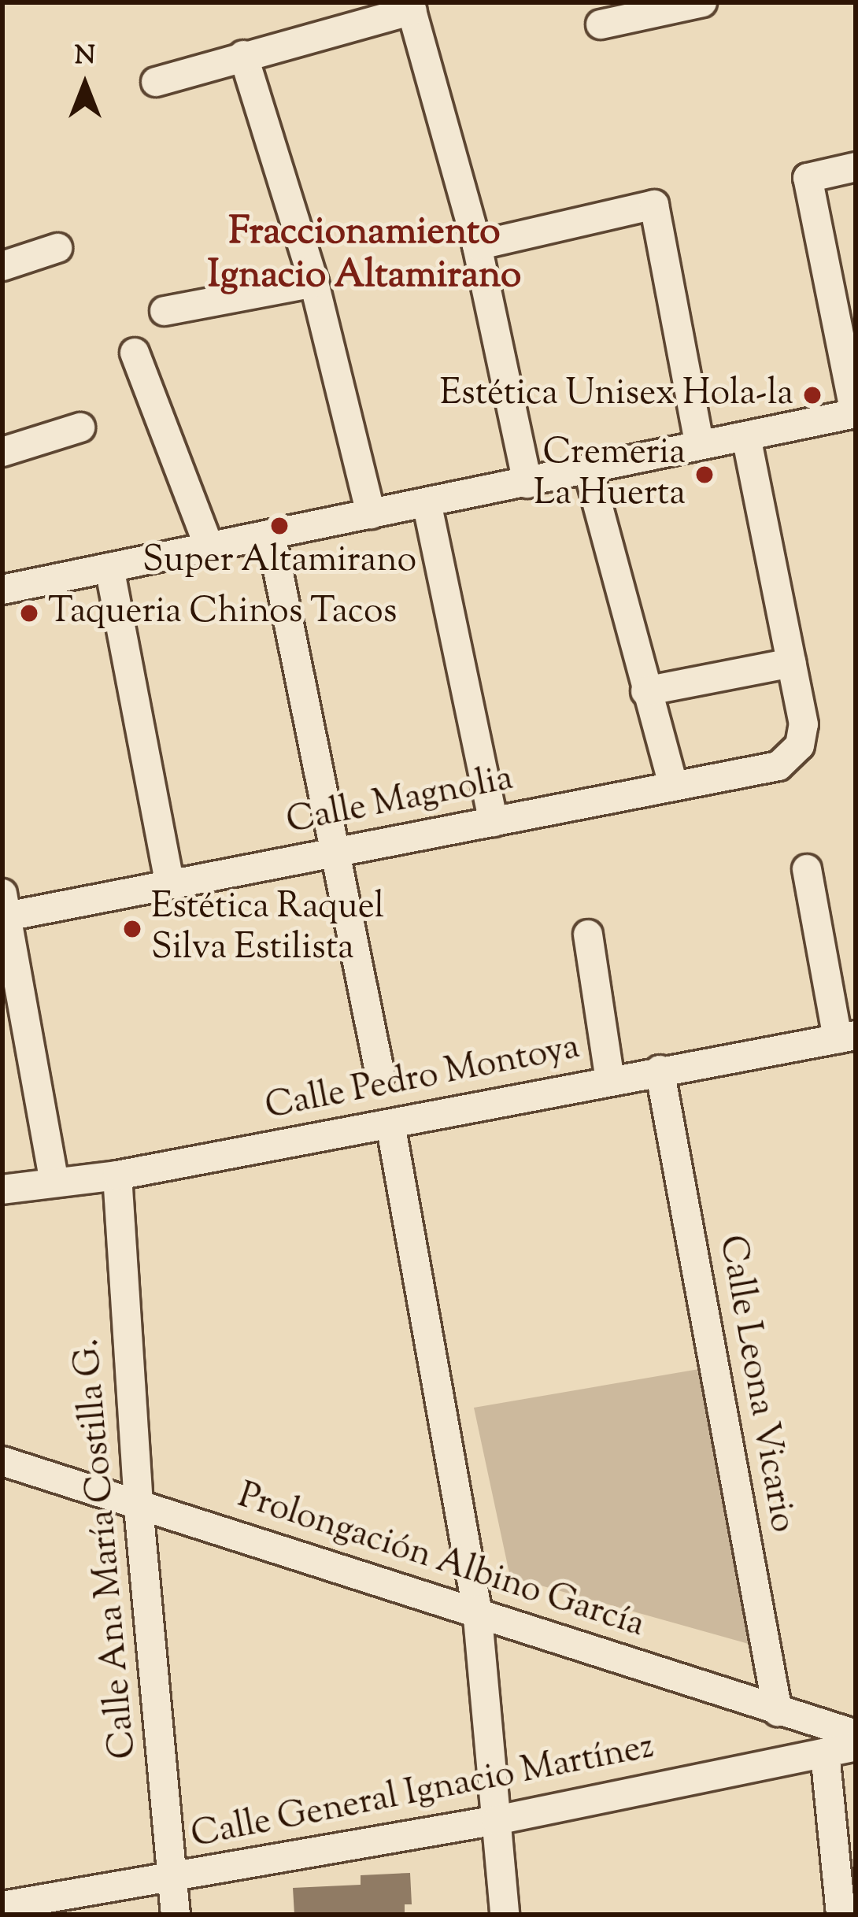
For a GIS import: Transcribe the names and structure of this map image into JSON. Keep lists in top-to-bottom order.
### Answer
{
  "streets": {
    "street": [
      "Calle Magnolia",
      "Calle Pedro Montoya",
      "Calle Leona Vicario",
      "Calle Ana María Costilla G.",
      "Prolongación Albino García",
      "Calle General Ignacio Martínez"
    ]
  },
  "crossings": [
    ["Calle Pedro Montoya", "Calle Leona Vicario"],
    ["Calle Pedro Montoya", "Calle Ana María Costilla G."],
    ["Calle Leona Vicario", "Prolongación Albino García"],
    ["Calle Ana María Costilla G.", "Prolongación Albino García"],
    ["Calle Ana María Costilla G.", "Calle General Ignacio Martínez"]
  ],
  "districts": ["Fraccionamiento Ignacio Altamirano"],
  "places": [
    "Estética Unisex Hola-la",
    "Cremeria La Huerta",
    "Super Altamirano",
    "Taqueria Chinos Tacos",
    "Estética Raquel Silva Estilista"
  ],
  "north": "top"
}
